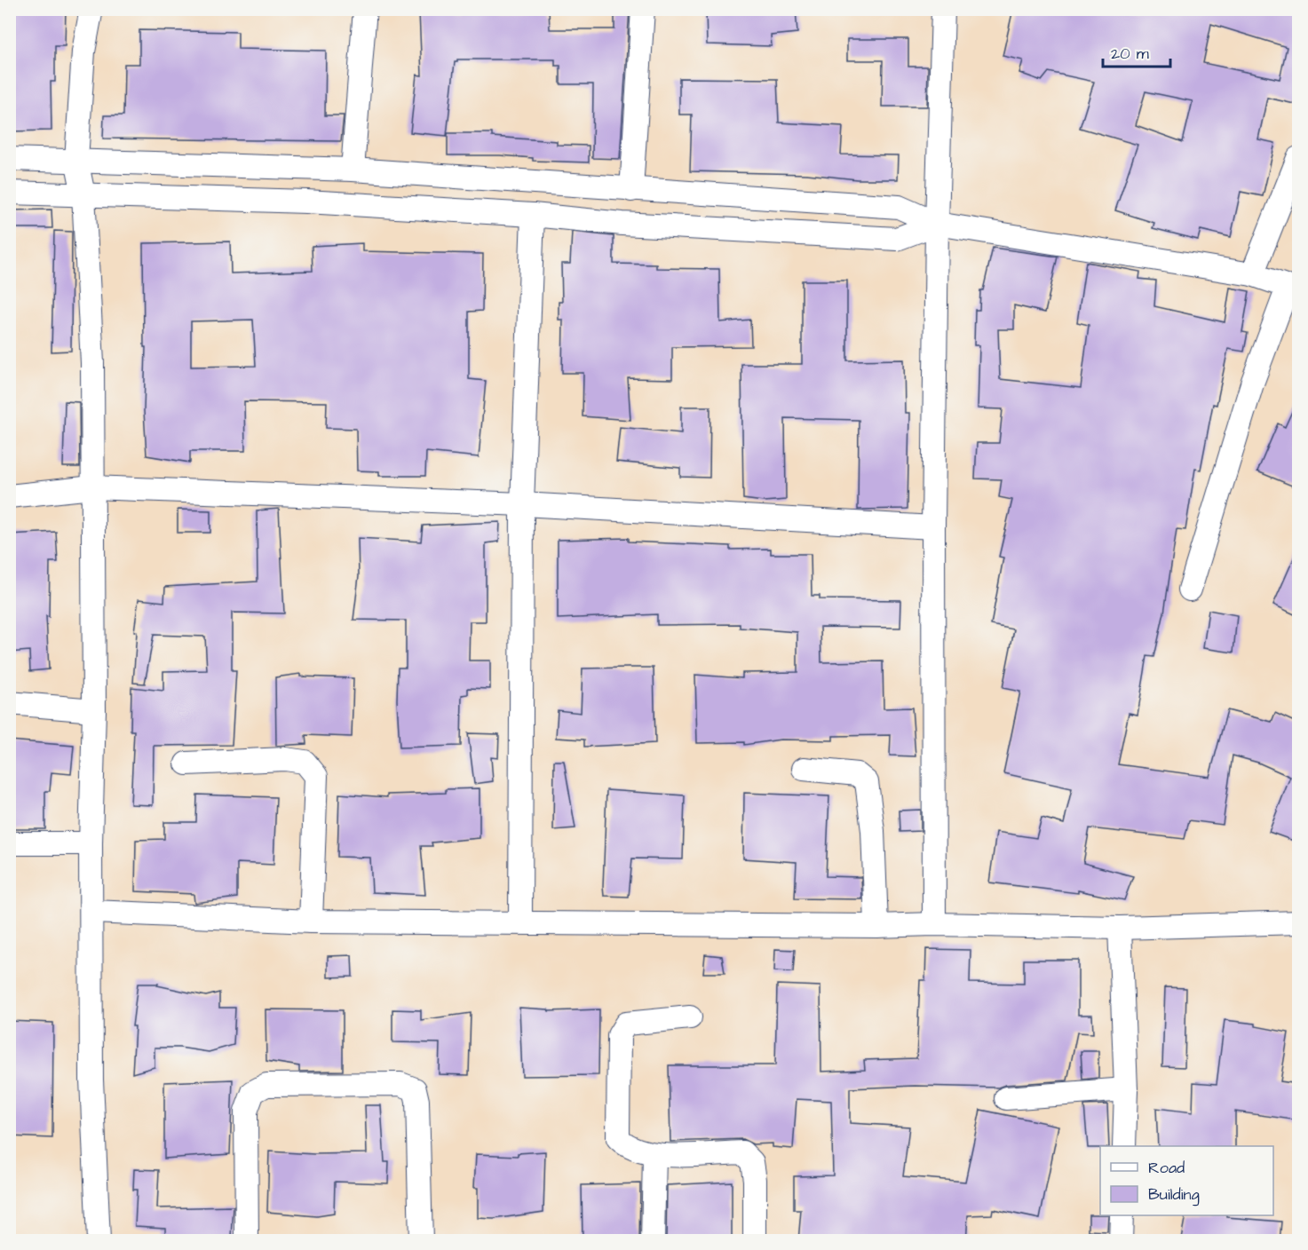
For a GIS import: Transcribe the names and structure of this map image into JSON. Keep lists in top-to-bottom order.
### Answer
{
  "legend": ["Road", "Building"],
  "scale_bar": "20 m"
}
